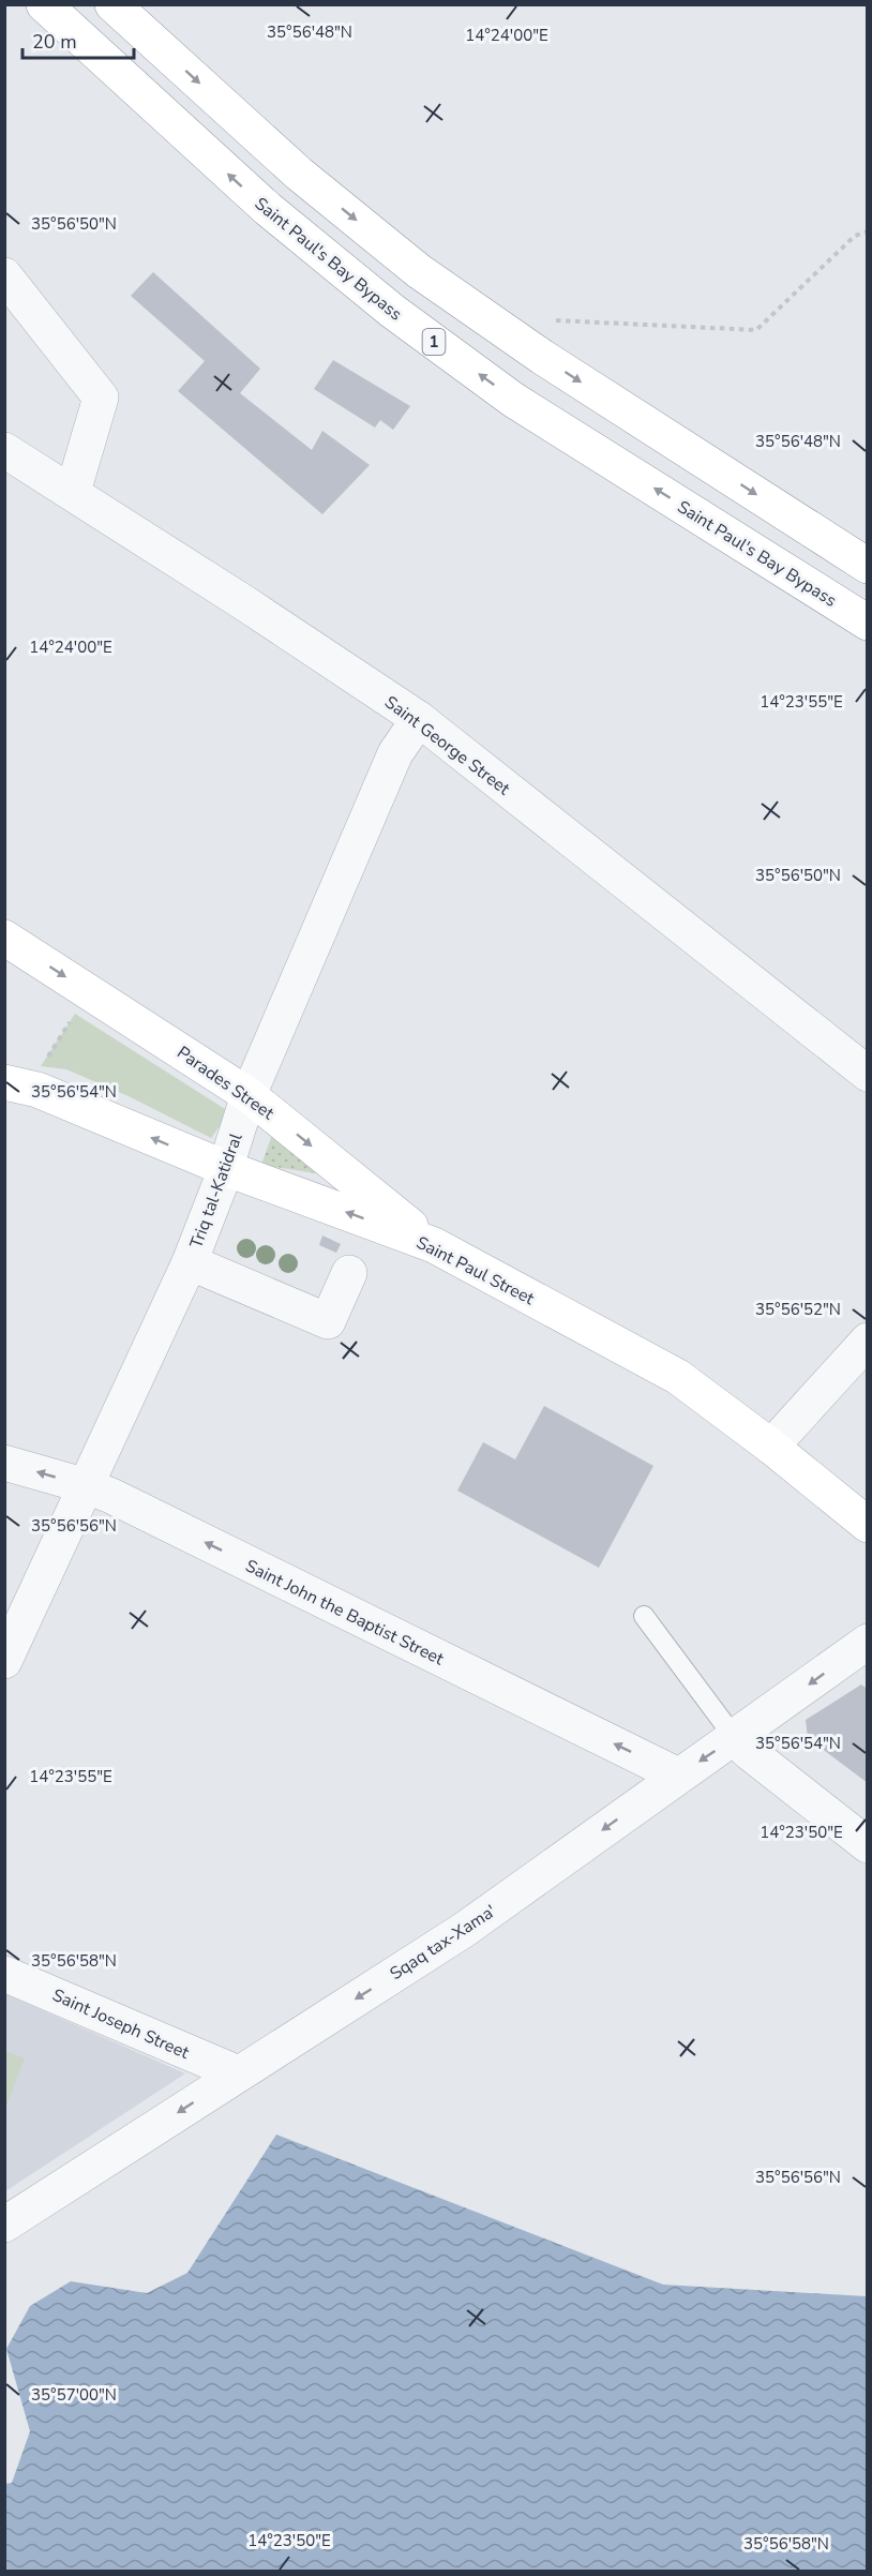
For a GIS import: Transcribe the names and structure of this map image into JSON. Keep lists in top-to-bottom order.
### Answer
{
  "streets": {
    "main road": [
      "Saint Paul's Bay Bypass",
      "1",
      "Parades Street",
      "Saint Paul Street"
    ],
    "street": [
      "Saint George Street",
      "Triq tal-Katidral",
      "Saint John the Baptist Street",
      "Sqaq tax-Xama'",
      "Saint Joseph Street"
    ]
  },
  "crossings": [
    ["Saint George Street", "Triq tal-Katidral"],
    ["Parades Street", "Triq tal-Katidral"],
    ["Parades Street", "Saint Paul Street"],
    ["Triq tal-Katidral", "Saint Paul Street"],
    ["Triq tal-Katidral", "Saint John the Baptist Street"],
    ["Saint John the Baptist Street", "Sqaq tax-Xama'"],
    ["Sqaq tax-Xama'", "Saint Joseph Street"]
  ],
  "one_way": [
    "Parades Street",
    "Saint Paul Street",
    "Saint John the Baptist Street",
    "Sqaq tax-Xama'"
  ],
  "scale_bar": "20 m",
  "coordinates": [
    "35°56'48\"N",
    "14°24'00\"E",
    "35°56'50\"N",
    "14°23'55\"E",
    "35°56'54\"N",
    "35°56'52\"N",
    "35°56'56\"N",
    "14°23'50\"E",
    "35°56'58\"N",
    "35°57'00\"N"
  ]
}
